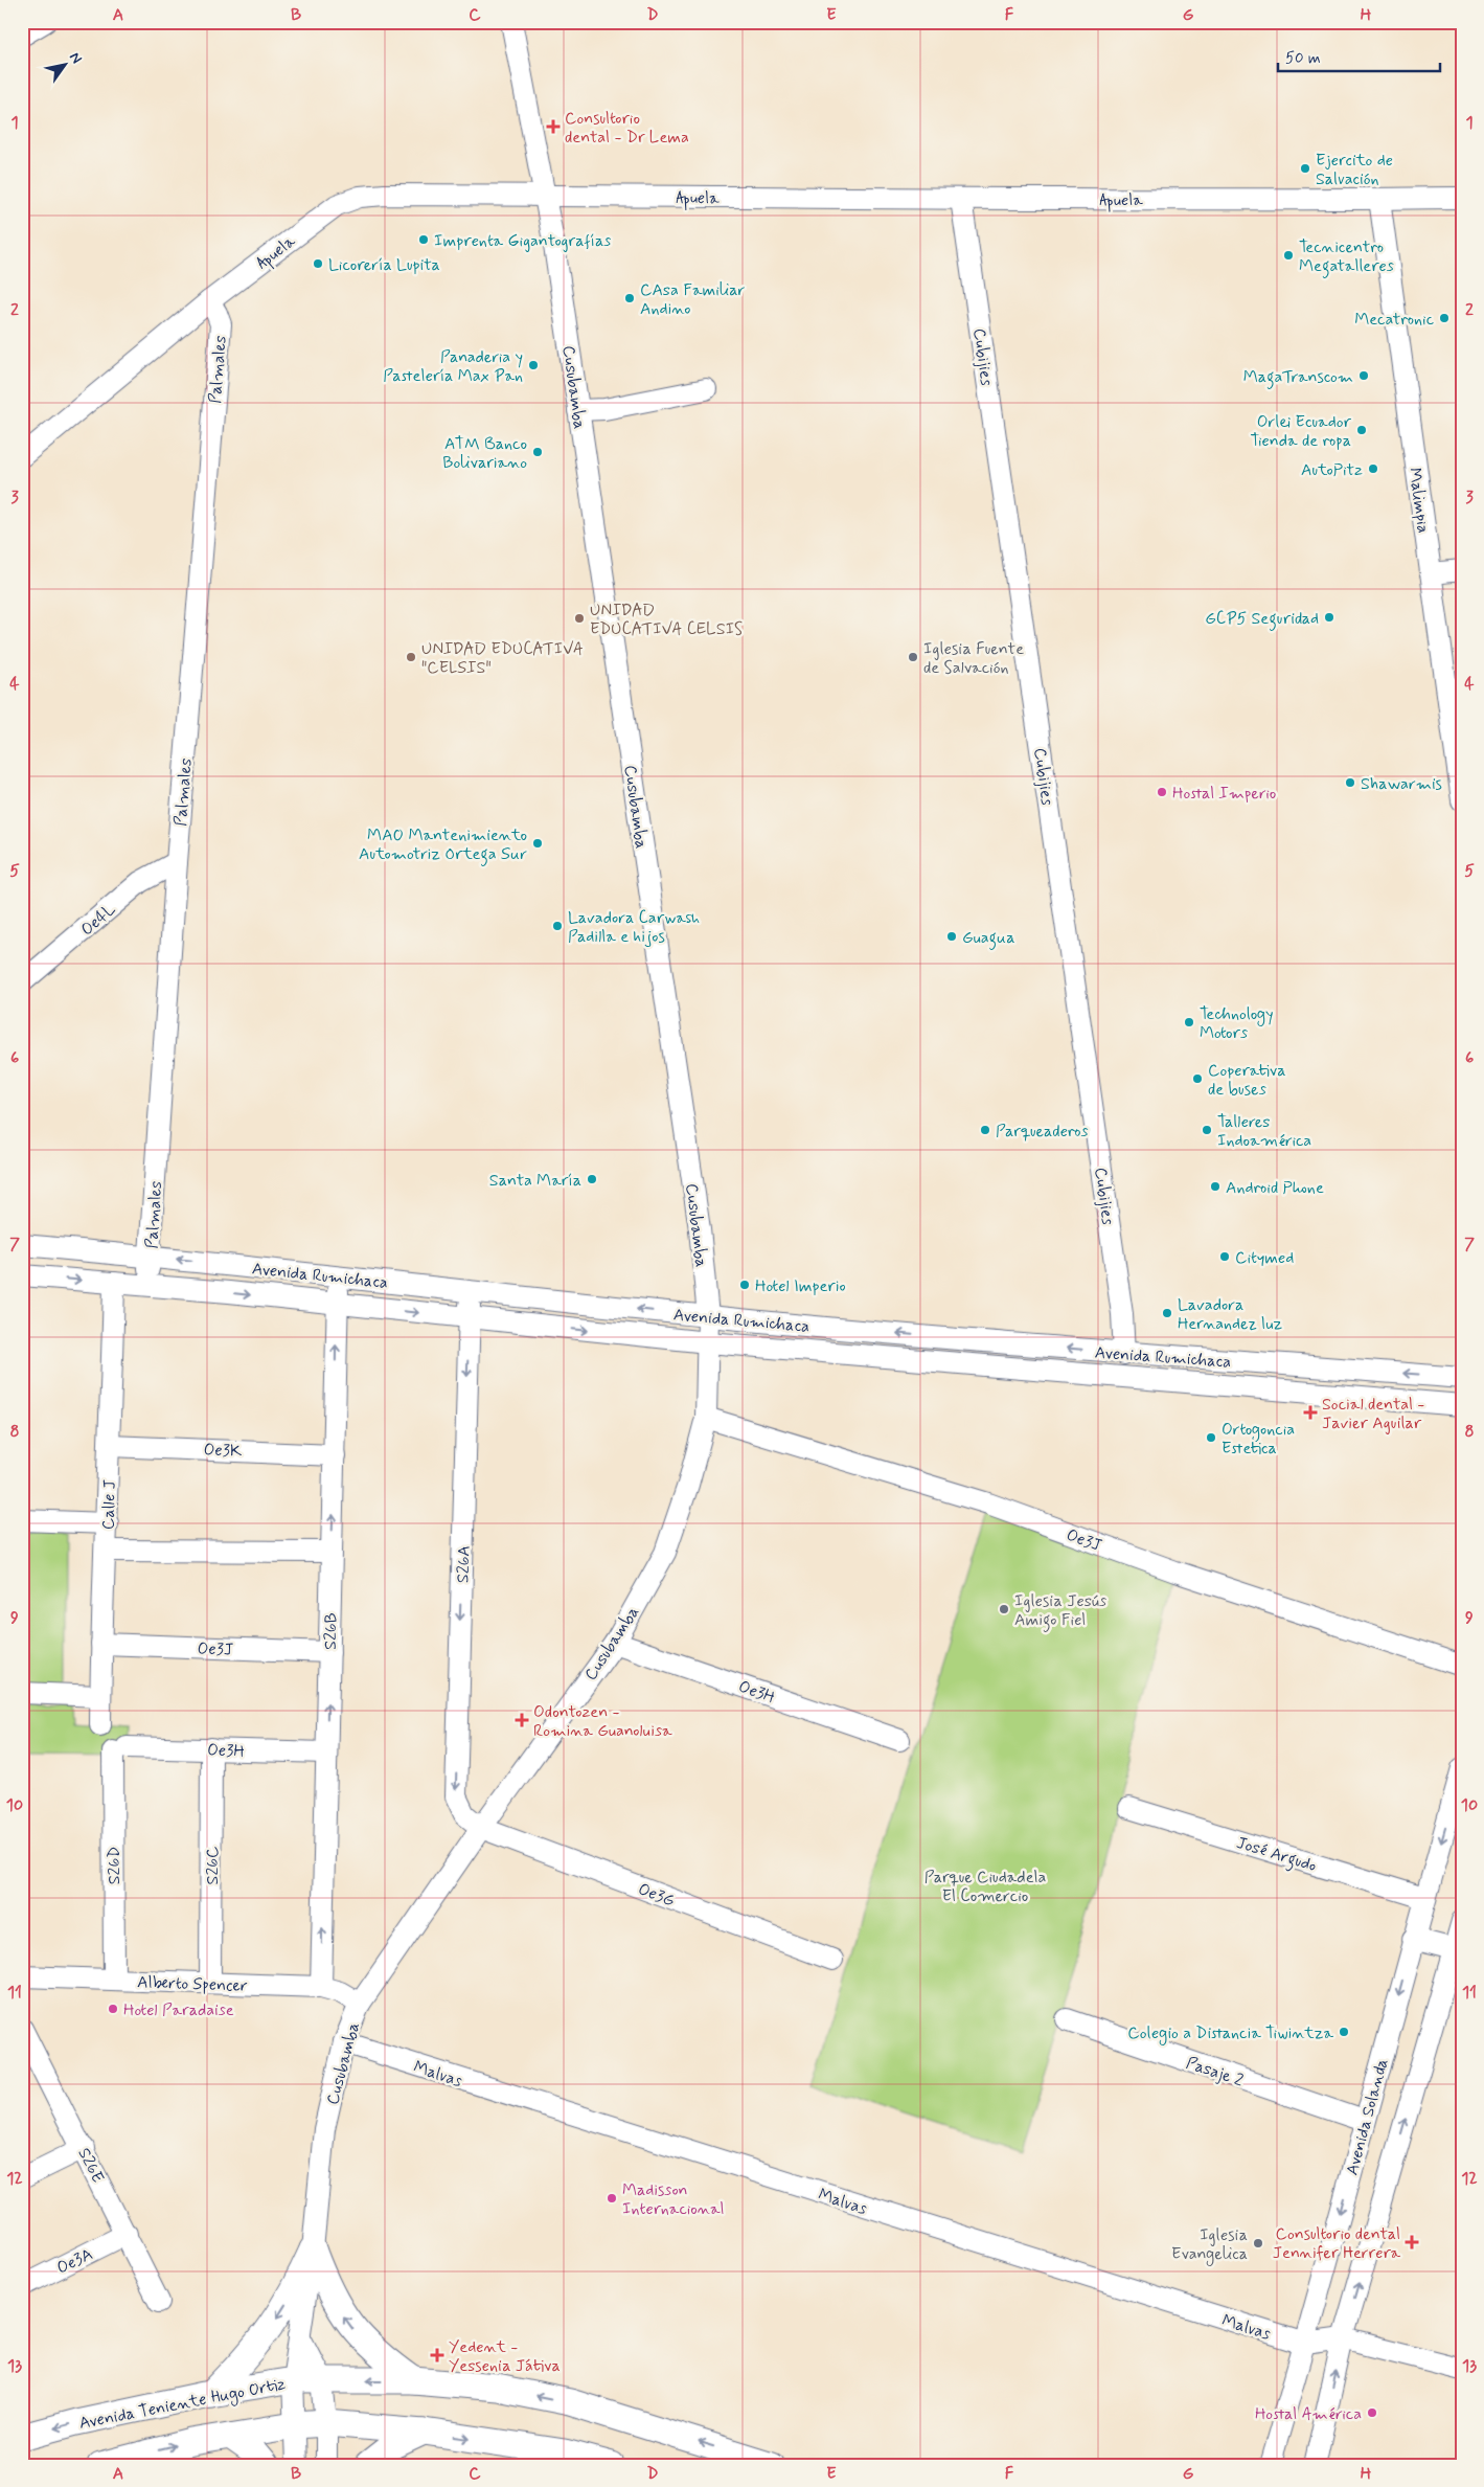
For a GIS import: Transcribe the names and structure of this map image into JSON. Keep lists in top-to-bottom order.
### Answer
{
  "streets": {
    "main road": ["Avenida Teniente Hugo Ortiz"],
    "street": [
      "Apuela",
      "Cubijies",
      "Palmales",
      "Cusubamba",
      "Malimpia",
      "Oe4L",
      "Avenida Rumichaca",
      "Oe3K",
      "Calle J",
      "Oe3J",
      "S26A",
      "S26B",
      "Oe3H",
      "José Argudo",
      "S26D",
      "S26C",
      "Oe3G",
      "Alberto Spencer",
      "Pasaje 2",
      "Malvas",
      "Avenida Solanda",
      "S26E",
      "Oe3A"
    ]
  },
  "crossings": [
    ["Apuela", "Cubijies"],
    ["Apuela", "Palmales"],
    ["Apuela", "Cusubamba"],
    ["Apuela", "Malimpia"],
    ["Cubijies", "Avenida Rumichaca"],
    ["Palmales", "Oe4L"],
    ["Palmales", "Avenida Rumichaca"],
    ["Cusubamba", "Avenida Rumichaca"],
    ["Cusubamba", "Oe3J"],
    ["Cusubamba", "S26A"],
    ["Cusubamba", "Oe3H"],
    ["Cusubamba", "Oe3G"],
    ["Cusubamba", "Alberto Spencer"],
    ["Cusubamba", "Malvas"],
    ["Cusubamba", "Avenida Teniente Hugo Ortiz"],
    ["Avenida Rumichaca", "Calle J"],
    ["Avenida Rumichaca", "S26A"],
    ["Avenida Rumichaca", "S26B"],
    ["Oe3K", "Calle J"],
    ["Oe3K", "S26B"],
    ["Calle J", "Oe3J"],
    ["Oe3J", "S26B"],
    ["S26A", "Oe3G"],
    ["S26B", "Oe3H"],
    ["S26B", "Alberto Spencer"],
    ["Oe3H", "S26D"],
    ["Oe3H", "S26C"],
    ["José Argudo", "Avenida Solanda"],
    ["S26D", "Alberto Spencer"],
    ["S26C", "Alberto Spencer"],
    ["Pasaje 2", "Avenida Solanda"],
    ["Malvas", "Avenida Solanda"],
    ["S26E", "Oe3A"]
  ],
  "one_way": ["S26A", "S26B"],
  "parks": ["Parque Ciudadela El Comercio"],
  "places": {
    "health": [
      "Consultorio dental - Dr Lema",
      "Social dental - Javier Aguilar",
      "Odontozen - Romina Guanoluisa",
      "Consultorio dental Jennifer Herrera",
      "Yedent - Yessenia Játiva"
    ],
    "other": [
      "Ejercito de Salvación",
      "Imprenta Gigantografías",
      "Tecnicentro Megatalleres",
      "Licorería Lupita",
      "CAsa Familiar Andino",
      "Mecatronic",
      "Panaderia y Pastelería Max Pan",
      "MagaTranscom",
      "Orlei Ecuador Tienda de ropa",
      "ATM Banco Bolivariano",
      "AutoPitz",
      "GCP5 Seguridad",
      "UNIDAD EDUCATIVA CELSIS",
      "UNIDAD EDUCATIVA \"CELSIS\"",
      "Iglesia Fuente de Salvación",
      "Shawarmis",
      "Hostal Imperio",
      "MAO Mantenimiento Automotriz Ortega Sur",
      "Lavadora Carwash Padilla e hijos",
      "Guagua",
      "Technology Motors",
      "Coperativa de buses",
      "Parqueaderos",
      "Talleres Indoamérica",
      "Santa María",
      "Android Phone",
      "Citymed",
      "Hotel Imperio",
      "Lavadora Hernandez luz",
      "Ortogoncia Estetica",
      "Iglesia Jesús Amigo Fiel",
      "Hotel Paradaise",
      "Colegio a Distancia Tiwintza",
      "Madisson Internacional",
      "Iglesia Evangelica",
      "Hostal América"
    ]
  },
  "scale_bar": "50 m",
  "north": "top right",
  "grid": {
    "columns": [
      "A",
      "B",
      "C",
      "D",
      "E",
      "F",
      "G",
      "H"
    ],
    "rows": [
      "1",
      "2",
      "3",
      "4",
      "5",
      "6",
      "7",
      "8",
      "9",
      "10",
      "11",
      "12",
      "13"
    ]
  }
}
